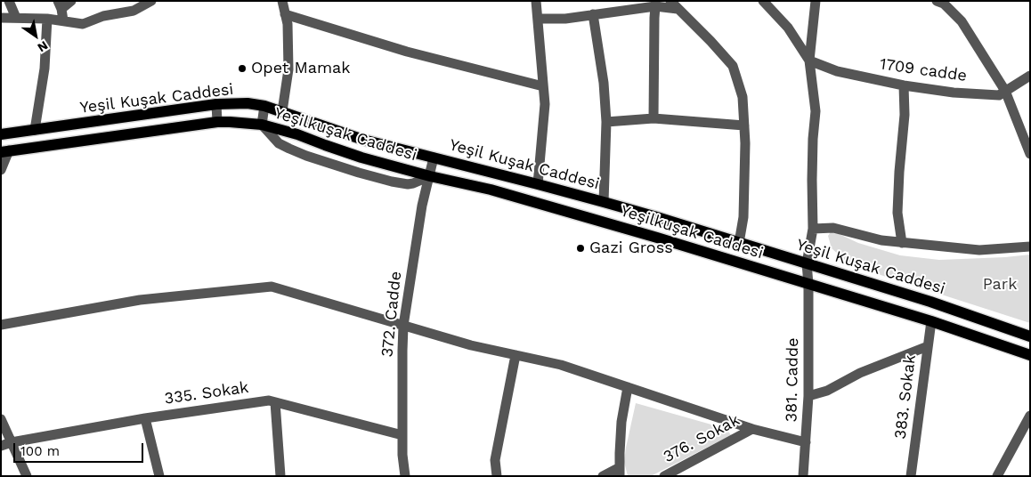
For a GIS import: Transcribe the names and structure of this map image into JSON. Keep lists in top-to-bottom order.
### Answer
{
  "streets": {
    "main road": ["Yeşil Kuşak Caddesi", "Yeşilkuşak Caddesi"],
    "street": [
      "1709 cadde",
      "372. Cadde",
      "381. Cadde",
      "335. Sokak",
      "383. Sokak",
      "376. Sokak"
    ]
  },
  "crossings": [
    ["1709 cadde", "381. Cadde"],
    ["Yeşil Kuşak Caddesi", "372. Cadde"],
    ["Yeşil Kuşak Caddesi", "381. Cadde"],
    ["Yeşilkuşak Caddesi", "372. Cadde"],
    ["Yeşilkuşak Caddesi", "381. Cadde"],
    ["Yeşilkuşak Caddesi", "383. Sokak"],
    ["372. Cadde", "335. Sokak"],
    ["381. Cadde", "376. Sokak"]
  ],
  "parks": ["Park"],
  "places": ["Opet Mamak", "Gazi Gross"],
  "scale_bar": "100 m",
  "north": "bottom right"
}
